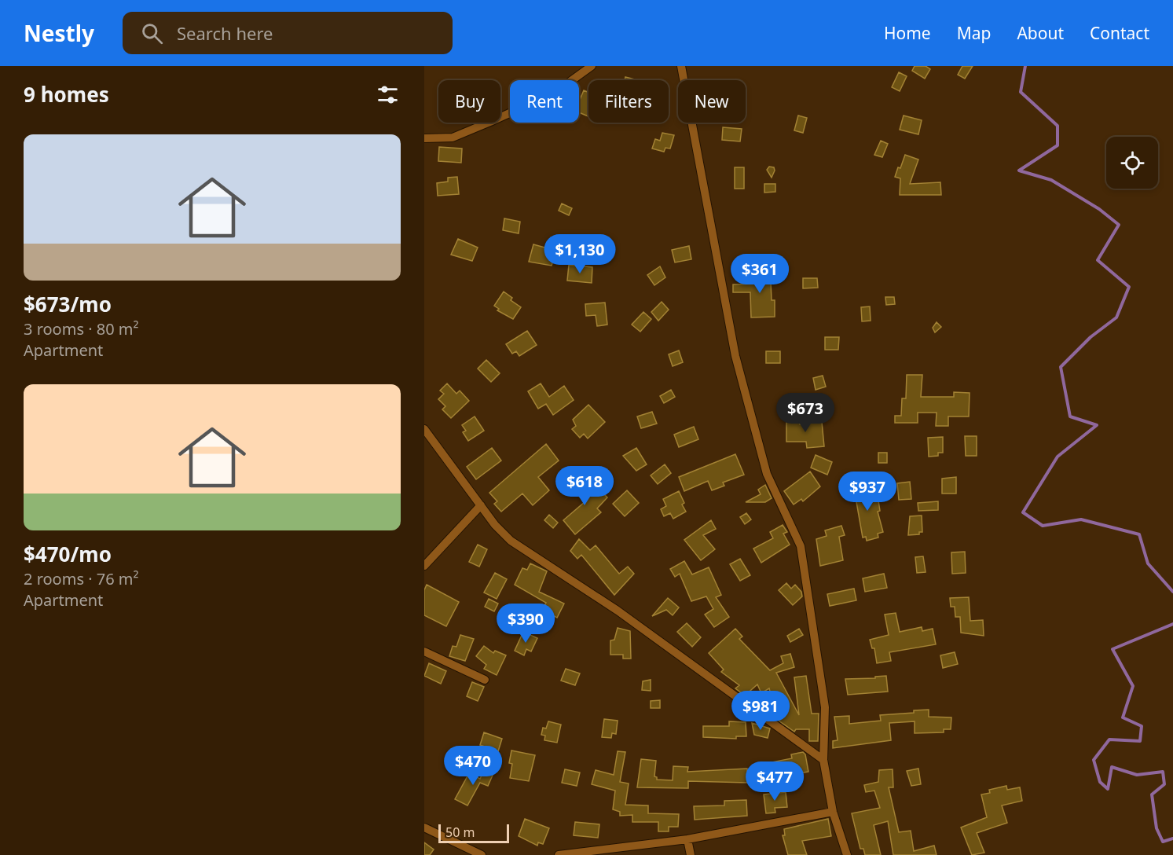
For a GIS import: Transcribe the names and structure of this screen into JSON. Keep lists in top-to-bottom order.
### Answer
{
  "scale_bar": "50 m",
  "page": {
    "header": "Nestly",
    "search": "Search here",
    "nav": [
      "Home",
      "Map",
      "About",
      "Contact"
    ],
    "heading": "9 homes",
    "chip": [
      "Buy",
      "Rent",
      "Filters",
      "New"
    ],
    "list": [
      {
        "name": "$673/mo",
        "note": "3 rooms · 80 m² · Apartment"
      },
      {
        "name": "$470/mo",
        "note": "2 rooms · 76 m² · Apartment"
      }
    ],
    "price": [
      "$1,130",
      "$361",
      "$673",
      "$618",
      "$937",
      "$390",
      "$981",
      "$470",
      "$477"
    ],
    "scale": "50 m"
  }
}
